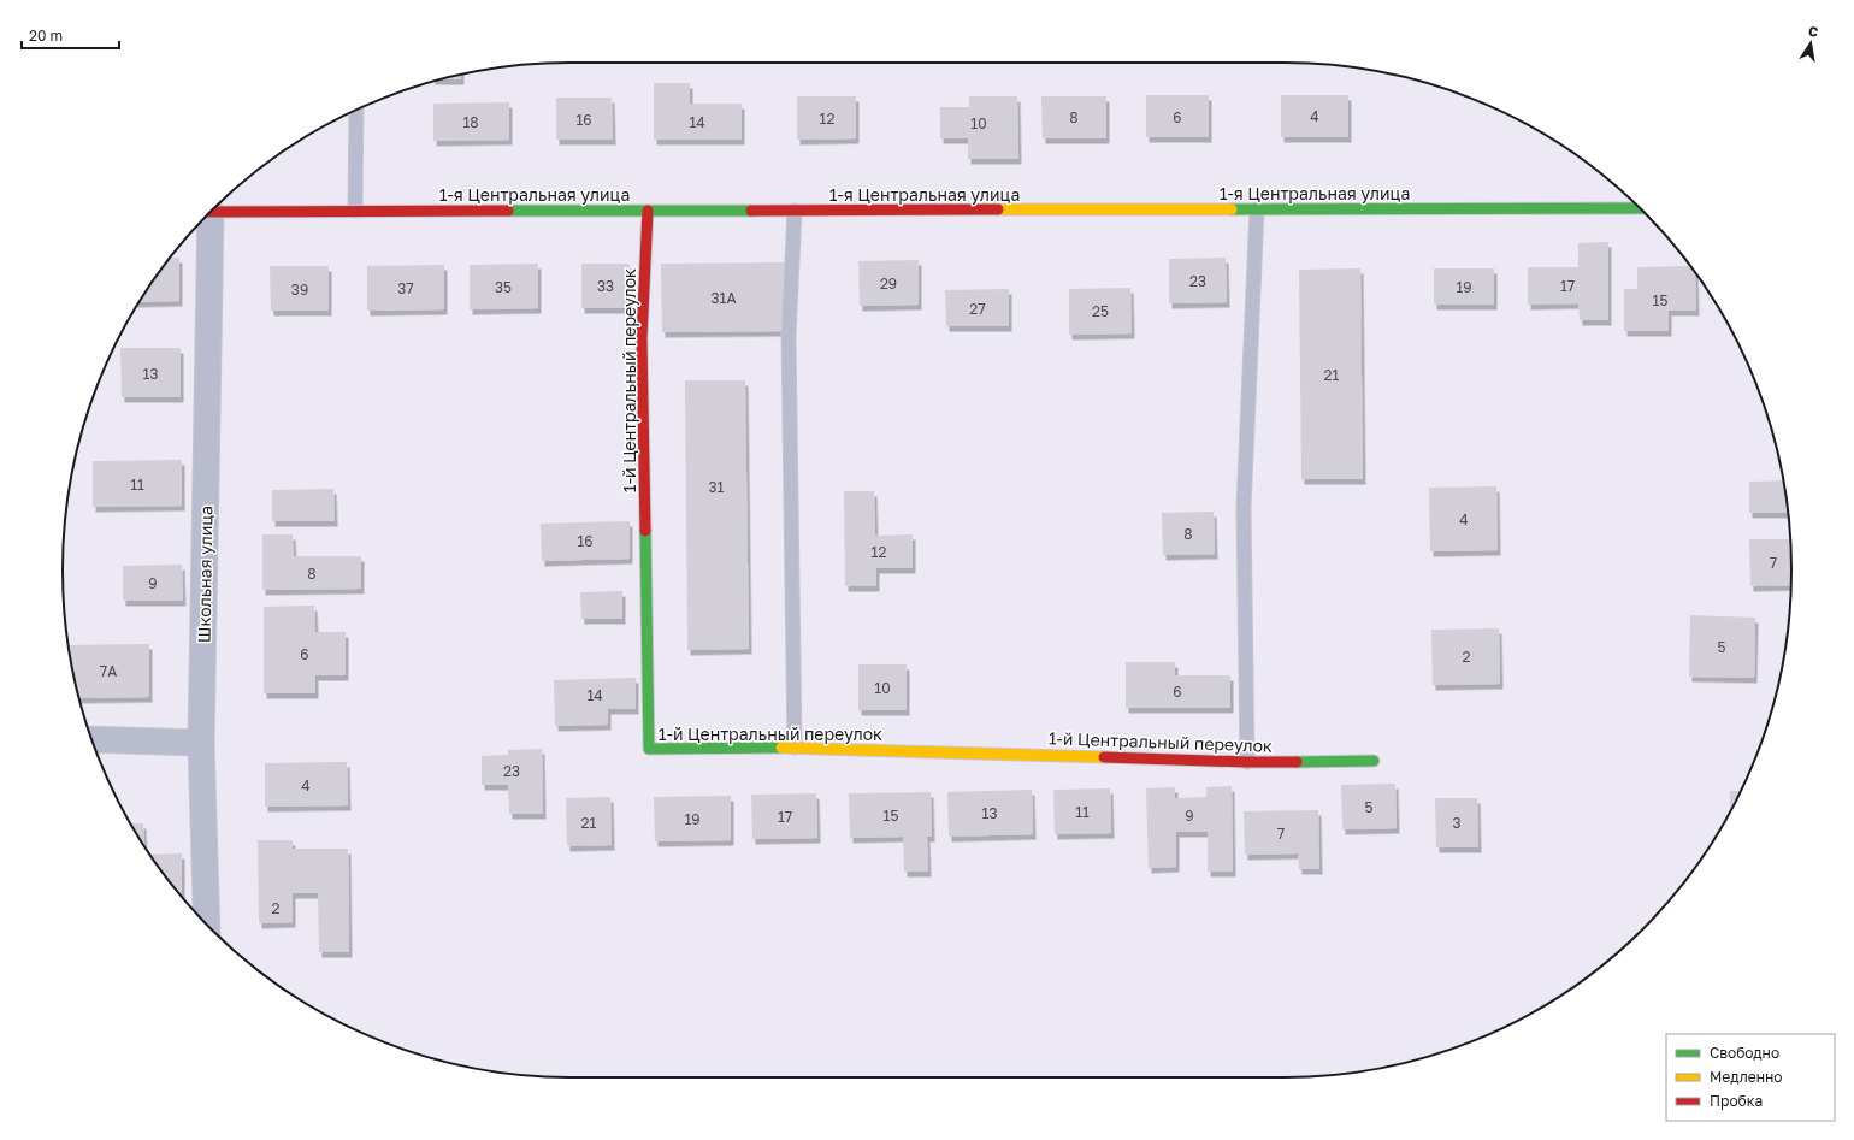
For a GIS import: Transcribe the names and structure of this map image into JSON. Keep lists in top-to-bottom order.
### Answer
{
  "streets": {
    "street": ["1-я Центральная улица", "1-й Центральный переулок", "Школьная улица"]
  },
  "crossings": [
    ["1-я Центральная улица", "1-й Центральный переулок"]
  ],
  "house_numbers": [
    "4",
    "8",
    "6",
    "12",
    "16",
    "18",
    "14",
    "10",
    "23",
    "29",
    "33",
    "17",
    "35",
    "19",
    "37",
    "39",
    "31А",
    "15",
    "27",
    "25",
    "13",
    "21",
    "11",
    "31",
    "4",
    "8",
    "16",
    "12",
    "7",
    "8",
    "9",
    "5",
    "6",
    "2",
    "7А",
    "10",
    "6",
    "14",
    "23",
    "4",
    "5",
    "11",
    "13",
    "15",
    "9",
    "17",
    "19",
    "21",
    "3",
    "7",
    "2"
  ],
  "legend": ["Свободно", "Медленно", "Пробка"],
  "scale_bar": "20 m",
  "north": "top"
}
